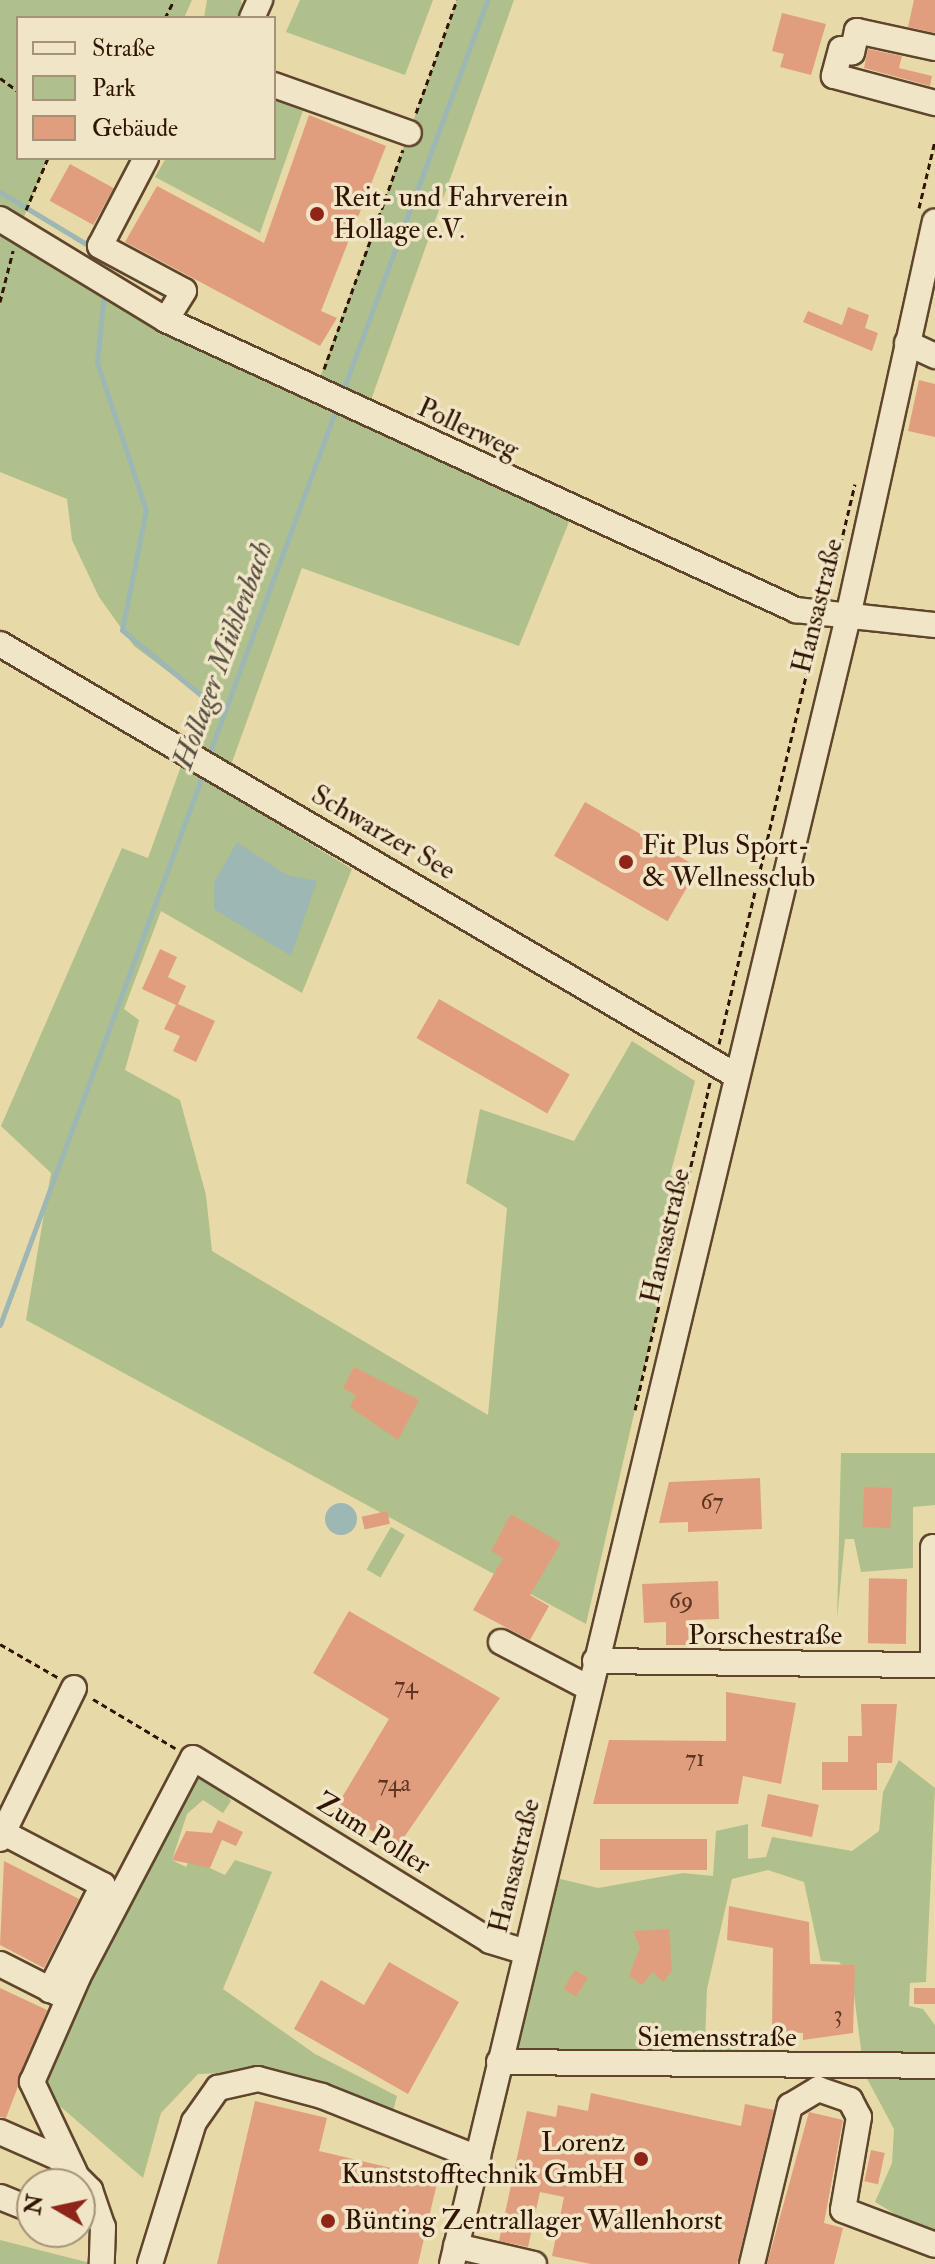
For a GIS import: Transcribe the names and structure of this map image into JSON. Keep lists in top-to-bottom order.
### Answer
{
  "streets": {
    "street": [
      "Pollerweg",
      "Hansastraße",
      "Schwarzer See",
      "Porschestraße",
      "Zum Poller",
      "Siemensstraße"
    ]
  },
  "crossings": [
    ["Pollerweg", "Hansastraße"],
    ["Hansastraße", "Schwarzer See"],
    ["Hansastraße", "Porschestraße"],
    ["Hansastraße", "Zum Poller"],
    ["Hansastraße", "Siemensstraße"]
  ],
  "water": ["Hollager Mühlenbach"],
  "places": [
    "Reit- und Fahrverein Hollage e.V.",
    "Fit Plus Sport- & Wellnessclub",
    "Lorenz Kunststofftechnik GmbH",
    "Bünting Zentrallager Wallenhorst"
  ],
  "house_numbers": [
    "67",
    "69",
    "74",
    "71",
    "74a",
    "3"
  ],
  "legend": ["Straße", "Park", "Gebäude"],
  "north": "left"
}
